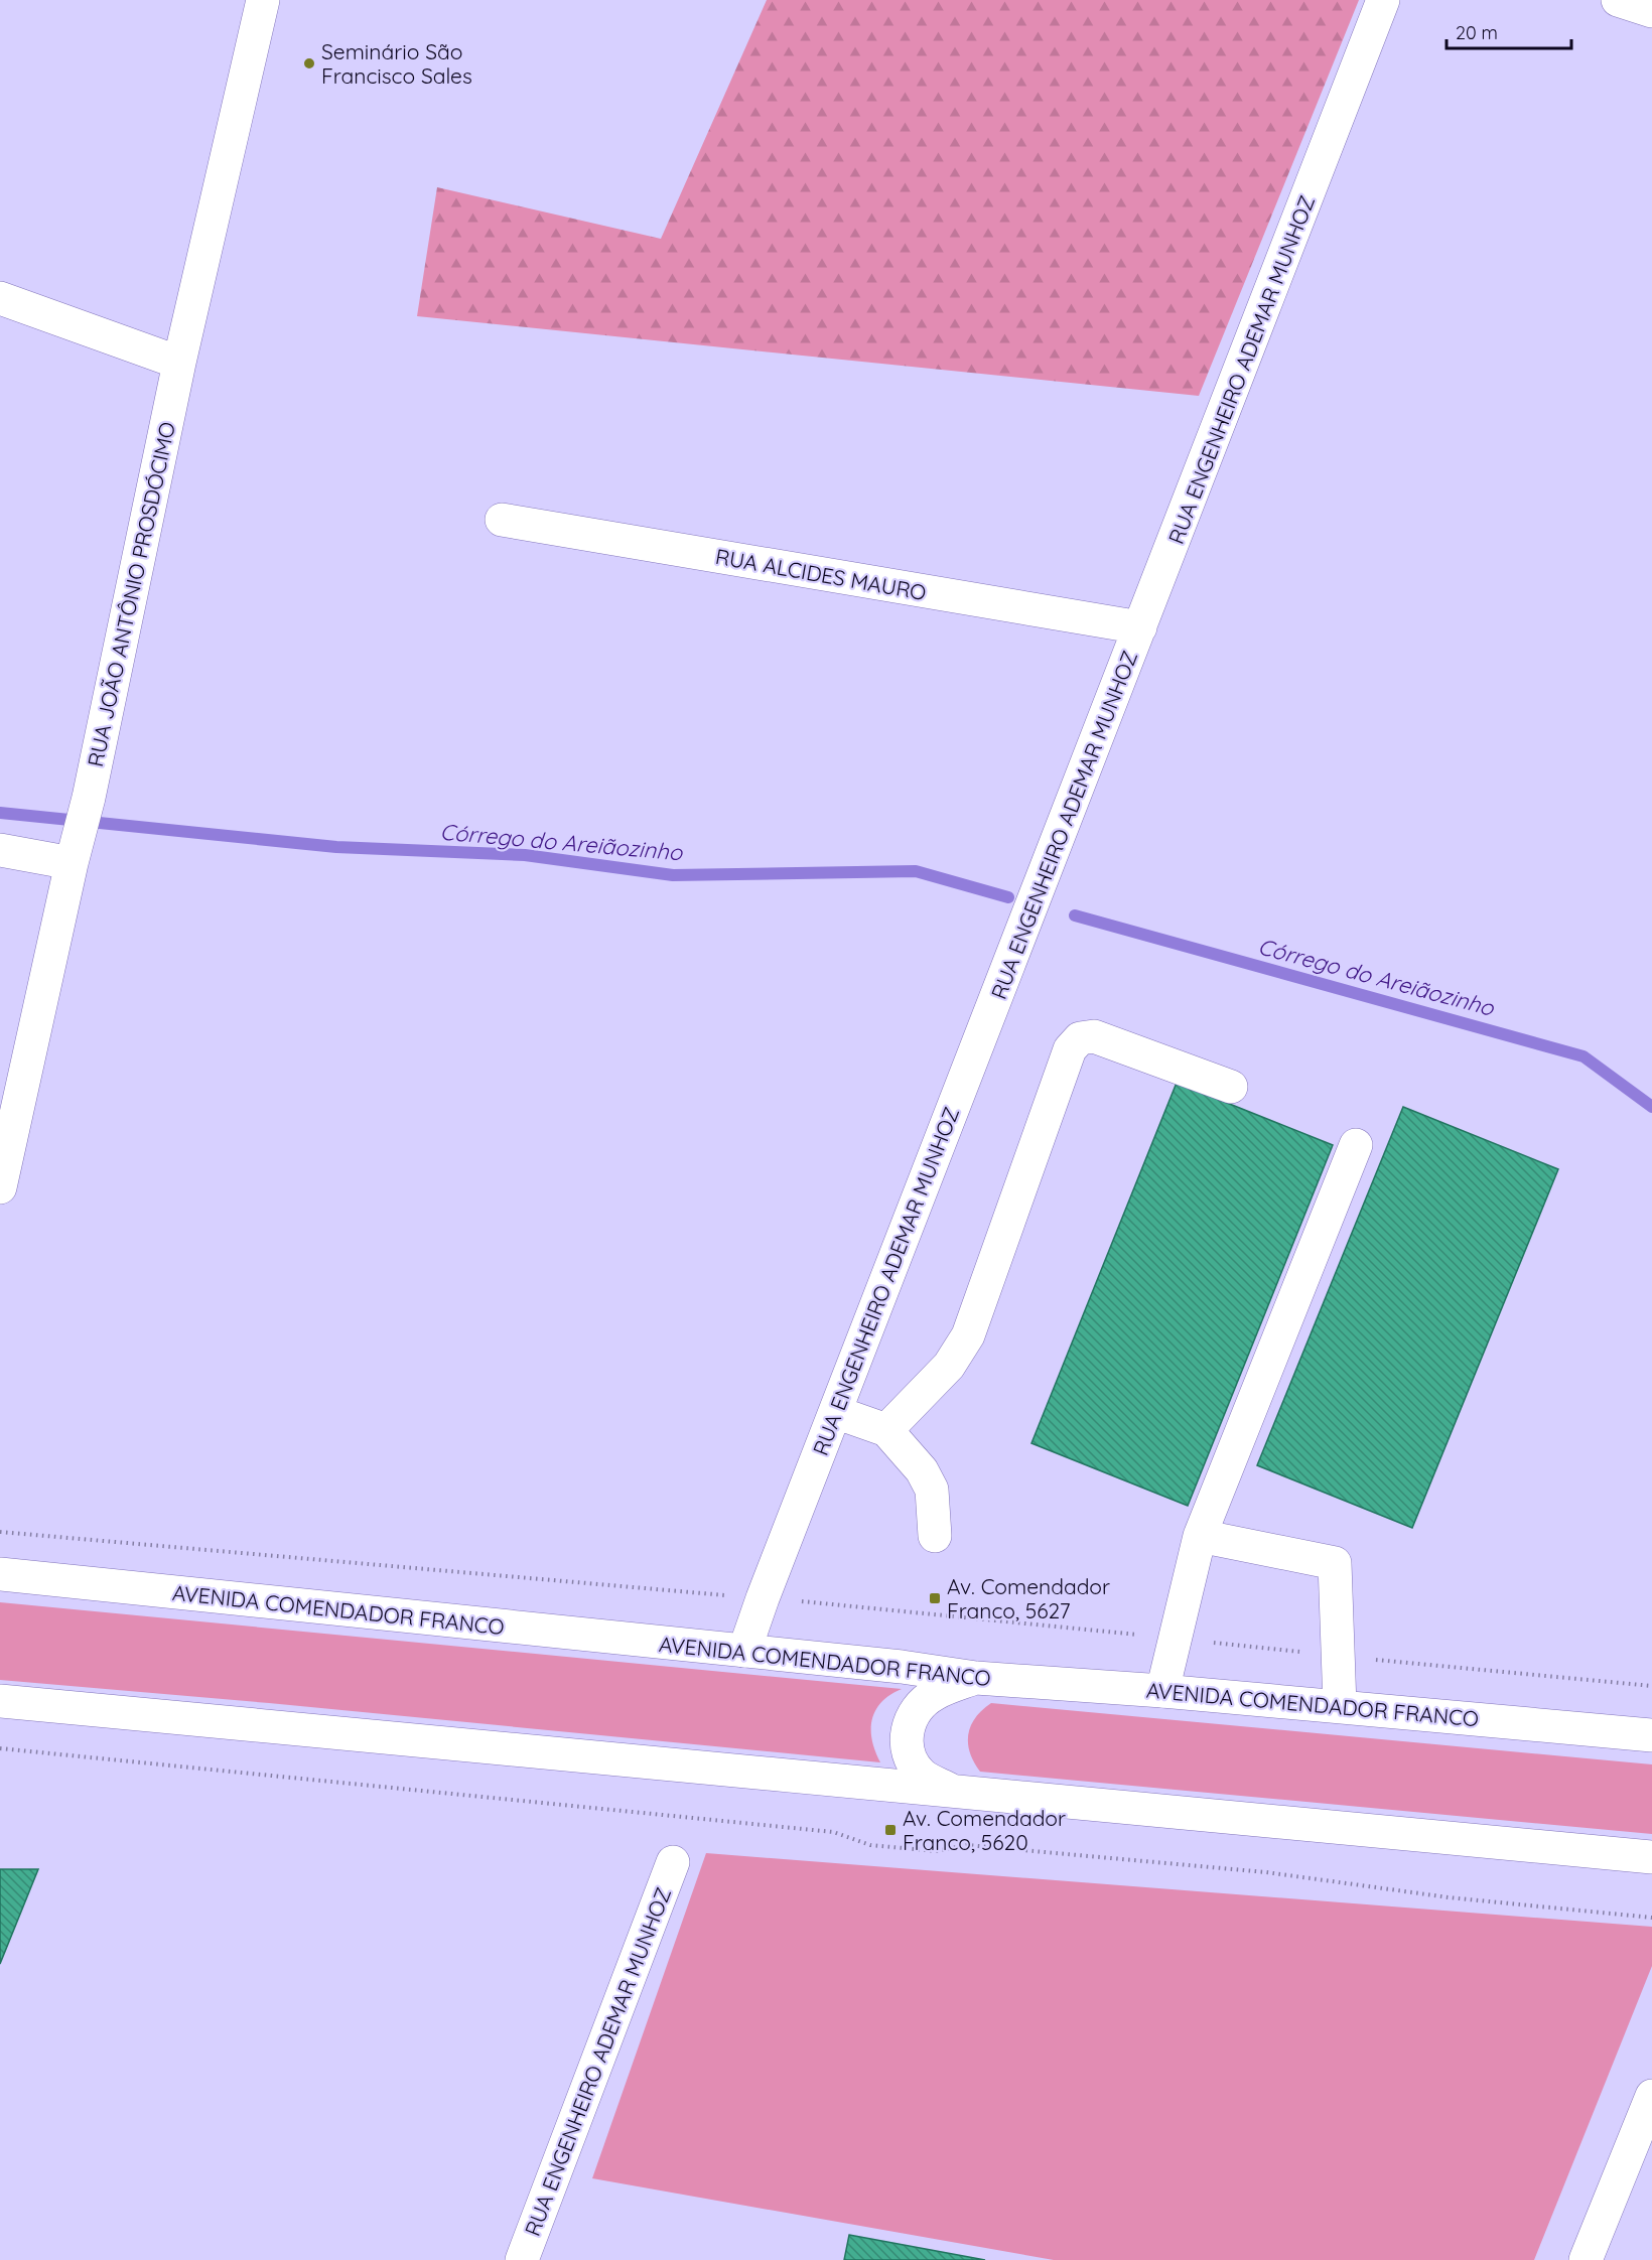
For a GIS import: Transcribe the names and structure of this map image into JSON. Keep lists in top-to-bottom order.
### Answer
{
  "streets": {
    "main road": [
      "RUA ENGENHEIRO ADEMAR MUNHOZ",
      "RUA ALCIDES MAURO",
      "RUA JOÃO ANTÔNIO PROSDÓCIMO",
      "AVENIDA COMENDADOR FRANCO"
    ]
  },
  "crossings": [
    ["RUA ENGENHEIRO ADEMAR MUNHOZ", "RUA ALCIDES MAURO"],
    ["RUA ENGENHEIRO ADEMAR MUNHOZ", "AVENIDA COMENDADOR FRANCO"]
  ],
  "water": ["Córrego do Areiãozinho"],
  "places": {
    "other": ["Seminário São Francisco Sales"],
    "transit": ["Av. Comendador Franco, 5627", "Av. Comendador Franco, 5620"]
  },
  "scale_bar": "20 m"
}
